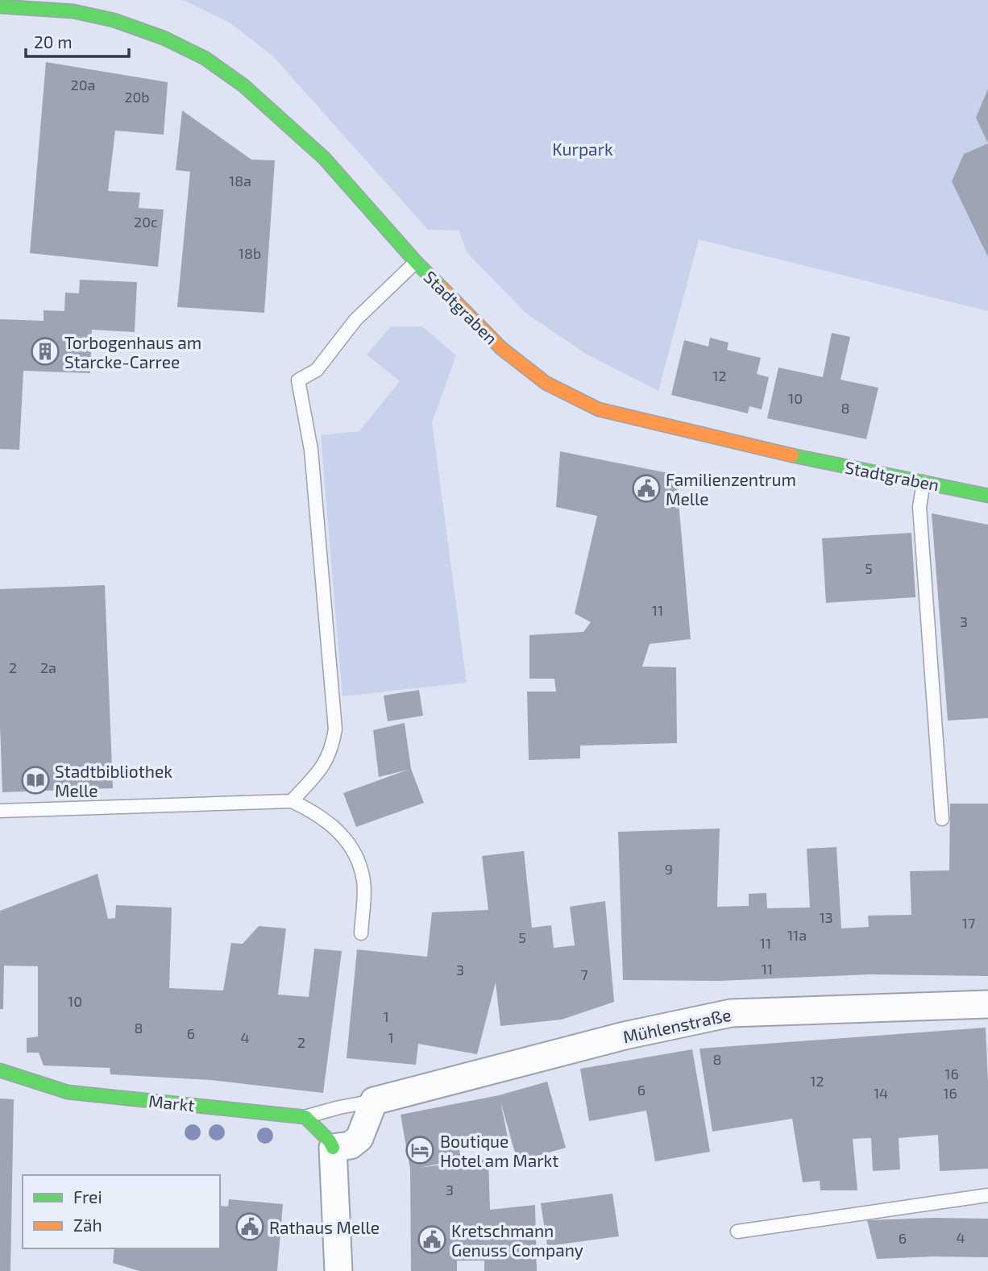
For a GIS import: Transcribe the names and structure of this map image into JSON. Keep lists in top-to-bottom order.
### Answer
{
  "streets": {
    "street": ["Stadtgraben", "Mühlenstraße", "Markt"]
  },
  "parks": ["Kurpark"],
  "places": {
    "building": ["Torbogenhaus am Starcke-Carree"],
    "public building": ["Familienzentrum Melle", "Rathaus Melle", "Kretschmann Genuss Company"],
    "library": ["Stadtbibliothek Melle"],
    "hotel": ["Boutique Hotel am Markt"]
  },
  "house_numbers": [
    "20a",
    "20b",
    "18a",
    "20c",
    "18b",
    "12",
    "10",
    "8",
    "5",
    "11",
    "3",
    "2",
    "2a",
    "9",
    "13",
    "17",
    "11a",
    "5",
    "11",
    "11",
    "3",
    "7",
    "10",
    "1",
    "8",
    "6",
    "4",
    "1",
    "2",
    "8",
    "16",
    "12",
    "6",
    "14",
    "16",
    "3",
    "4",
    "6"
  ],
  "legend": ["Frei", "Zäh"],
  "scale_bar": "20 m"
}
